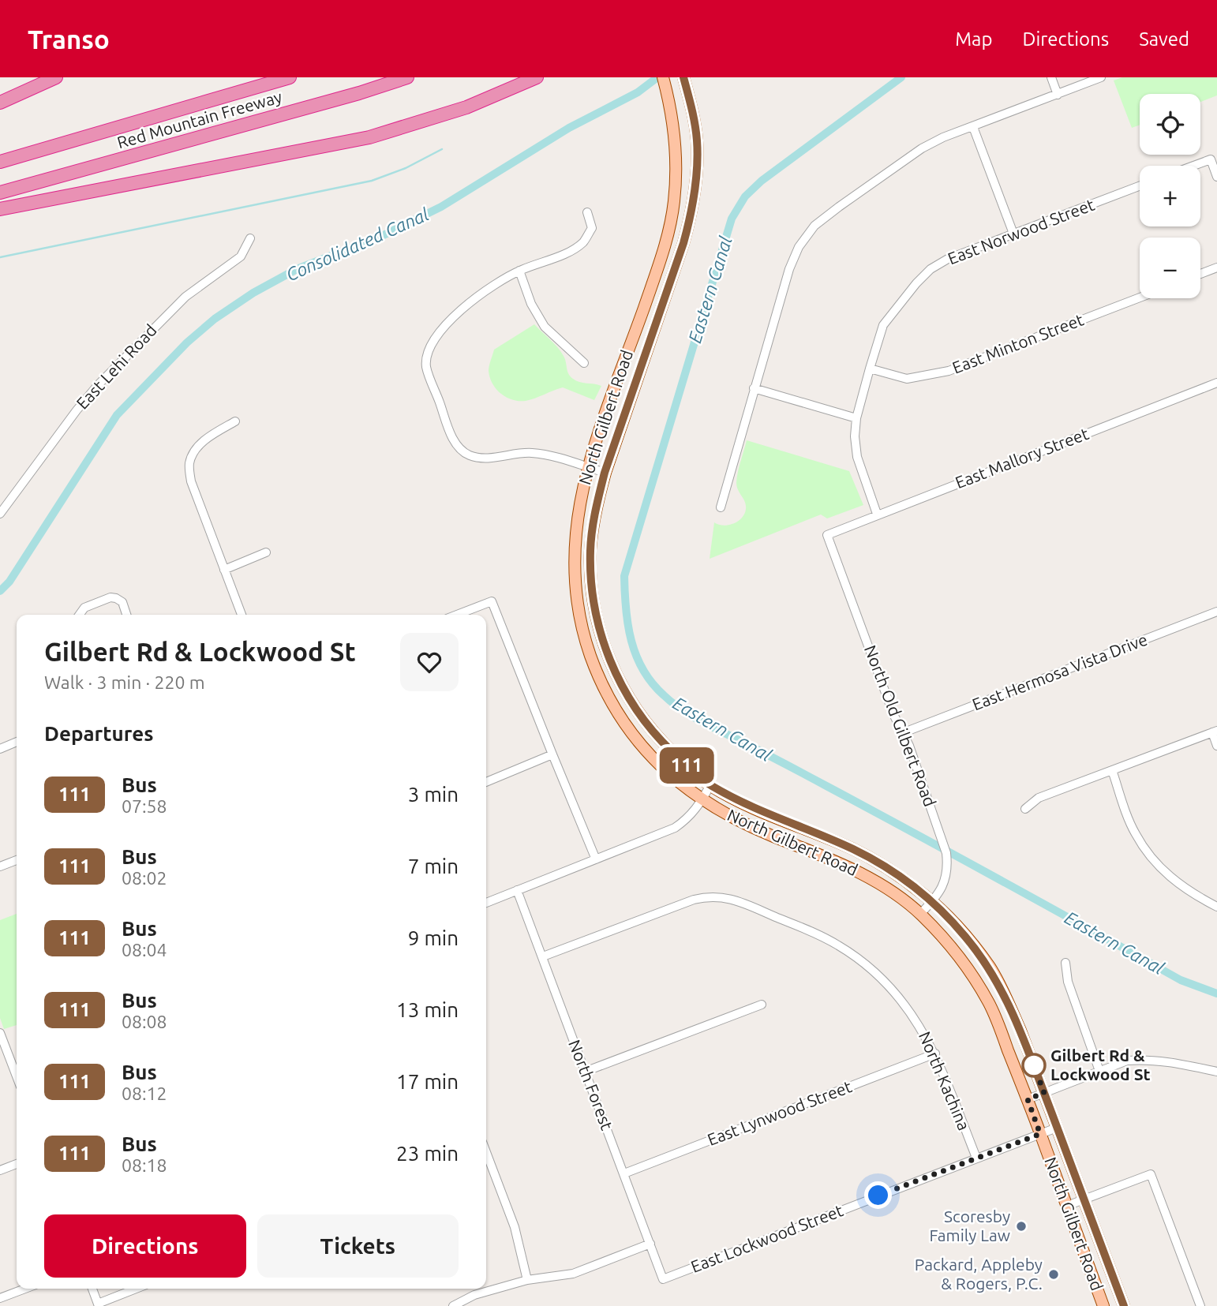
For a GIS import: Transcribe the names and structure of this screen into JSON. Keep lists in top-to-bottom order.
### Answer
{
  "streets": {
    "highway": ["Red Mountain Freeway"],
    "main road": ["North Gilbert Road"],
    "street": [
      "East Norwood Street",
      "East Minton Street",
      "East Lehi Road",
      "East Mallory Street",
      "East Hermosa Vista Drive",
      "North Old Gilbert Road",
      "North Kachina",
      "North Forest",
      "East Lynwood Street",
      "East Lockwood Street"
    ]
  },
  "crossings": [
    ["East Norwood Street", "East Minton Street"],
    ["East Norwood Street", "East Mallory Street"],
    ["North Gilbert Road", "North Old Gilbert Road"],
    ["North Gilbert Road", "East Lockwood Street"],
    ["East Mallory Street", "North Old Gilbert Road"],
    ["East Hermosa Vista Drive", "North Old Gilbert Road"],
    ["North Kachina", "North Forest"],
    ["North Kachina", "East Lynwood Street"],
    ["North Kachina", "East Lockwood Street"],
    ["North Forest", "East Lynwood Street"],
    ["North Forest", "East Lockwood Street"]
  ],
  "water": ["Consolidated Canal", "Eastern Canal"],
  "places": ["Gilbert Rd & Lockwood St", "Scoresby Family Law", "Packard, Appleby & Rogers, P.C."],
  "lines": ["bus line 111"],
  "page": {
    "header": "Transo",
    "nav": ["Map", "Directions", "Saved"],
    "on_map": "111",
    "map_buttons": ["+", "−"],
    "heading": [
      ["Gilbert Rd & Lockwood St", "Walk · 3 min · 220 m"],
      "Departures"
    ],
    "list": [
      {
        "mark": "111",
        "name": "Bus",
        "note": "07:58",
        "value": "3 min"
      },
      {
        "mark": "111",
        "name": "Bus",
        "note": "08:02",
        "value": "7 min"
      },
      {
        "mark": "111",
        "name": "Bus",
        "note": "08:04",
        "value": "9 min"
      },
      {
        "mark": "111",
        "name": "Bus",
        "note": "08:08",
        "value": "13 min"
      },
      {
        "mark": "111",
        "name": "Bus",
        "note": "08:12",
        "value": "17 min"
      },
      {
        "mark": "111",
        "name": "Bus",
        "note": "08:18",
        "value": "23 min"
      }
    ],
    "buttons": ["Directions", "Tickets"]
  }
}
